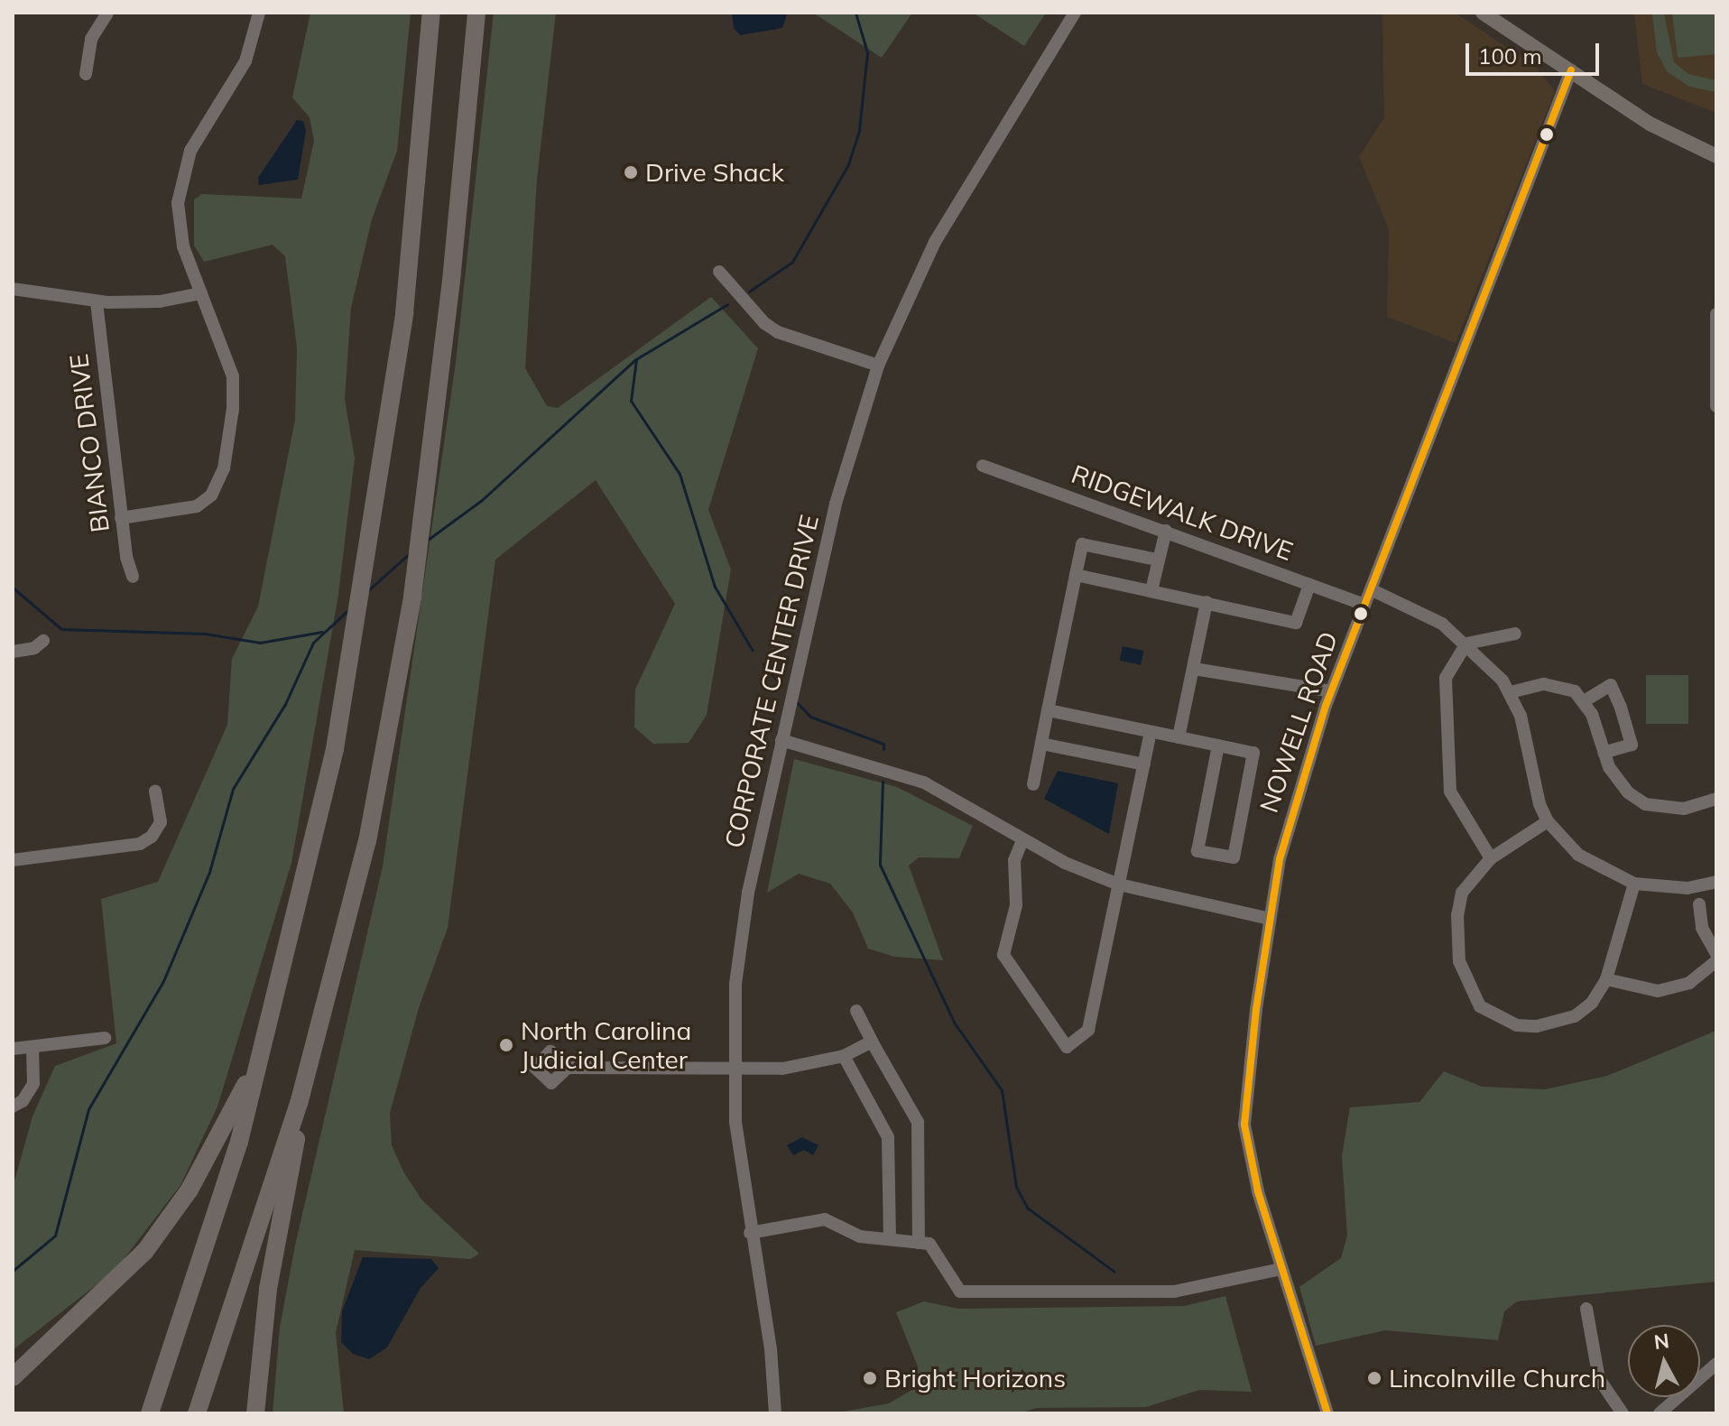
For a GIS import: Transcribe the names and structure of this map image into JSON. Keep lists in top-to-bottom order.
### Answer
{
  "streets": {
    "street": [
      "BIANCO DRIVE",
      "RIDGEWALK DRIVE",
      "CORPORATE CENTER DRIVE",
      "NOWELL ROAD"
    ]
  },
  "crossings": [
    ["RIDGEWALK DRIVE", "NOWELL ROAD"]
  ],
  "places": [
    "Drive Shack",
    "North Carolina Judicial Center",
    "Bright Horizons",
    "Lincolnville Church"
  ],
  "scale_bar": "100 m",
  "north": "top"
}
